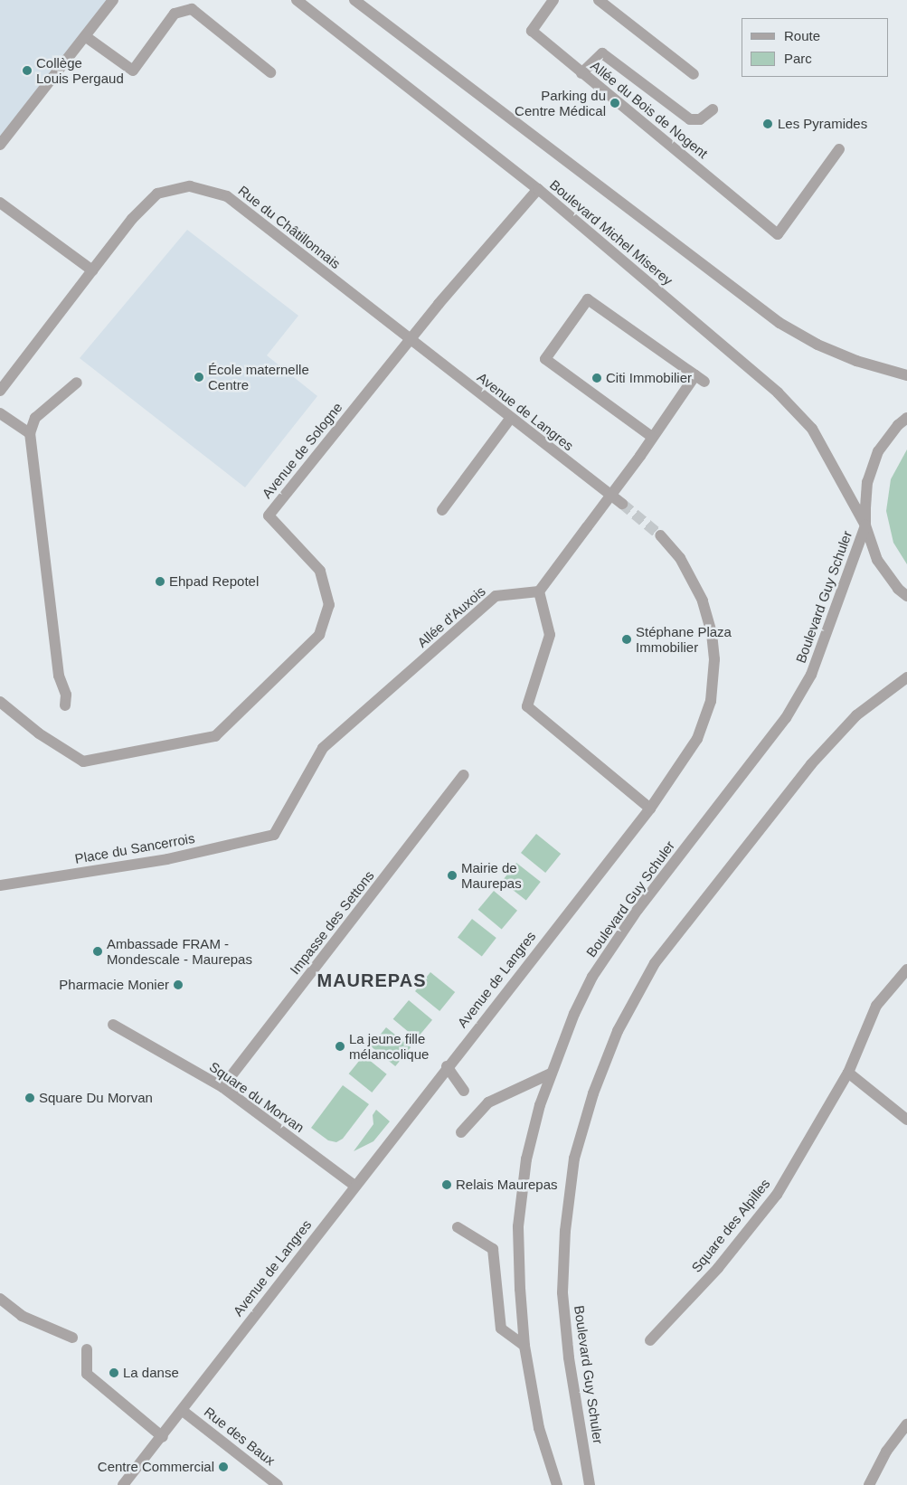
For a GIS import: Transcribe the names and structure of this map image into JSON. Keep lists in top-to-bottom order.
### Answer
{
  "streets": {
    "street": [
      "Allée du Bois de Nogent",
      "Rue du Châtillonnais",
      "Boulevard Michel Miserey",
      "Avenue de Langres",
      "Avenue de Sologne",
      "Boulevard Guy Schuler",
      "Allée d'Auxois",
      "Place du Sancerrois",
      "Impasse des Settons",
      "Square du Morvan",
      "Square des Alpilles",
      "Rue des Baux"
    ]
  },
  "crossings": [
    ["Rue du Châtillonnais", "Avenue de Langres"],
    ["Rue du Châtillonnais", "Avenue de Sologne"],
    ["Boulevard Michel Miserey", "Avenue de Sologne"],
    ["Boulevard Michel Miserey", "Boulevard Guy Schuler"],
    ["Avenue de Langres", "Avenue de Sologne"],
    ["Avenue de Langres", "Square du Morvan"],
    ["Avenue de Langres", "Rue des Baux"],
    ["Allée d'Auxois", "Place du Sancerrois"],
    ["Impasse des Settons", "Square du Morvan"]
  ],
  "districts": ["MAUREPAS"],
  "places": [
    "Collège Louis Pergaud",
    "Parking du Centre Médical",
    "Les Pyramides",
    "École maternelle Centre",
    "Citi Immobilier",
    "Ehpad Repotel",
    "Stéphane Plaza Immobilier",
    "Mairie de Maurepas",
    "Ambassade FRAM - Mondescale - Maurepas",
    "Pharmacie Monier",
    "La jeune fille mélancolique",
    "Square Du Morvan",
    "Relais Maurepas",
    "La danse",
    "Centre Commercial"
  ],
  "legend": ["Route", "Parc"]
}
